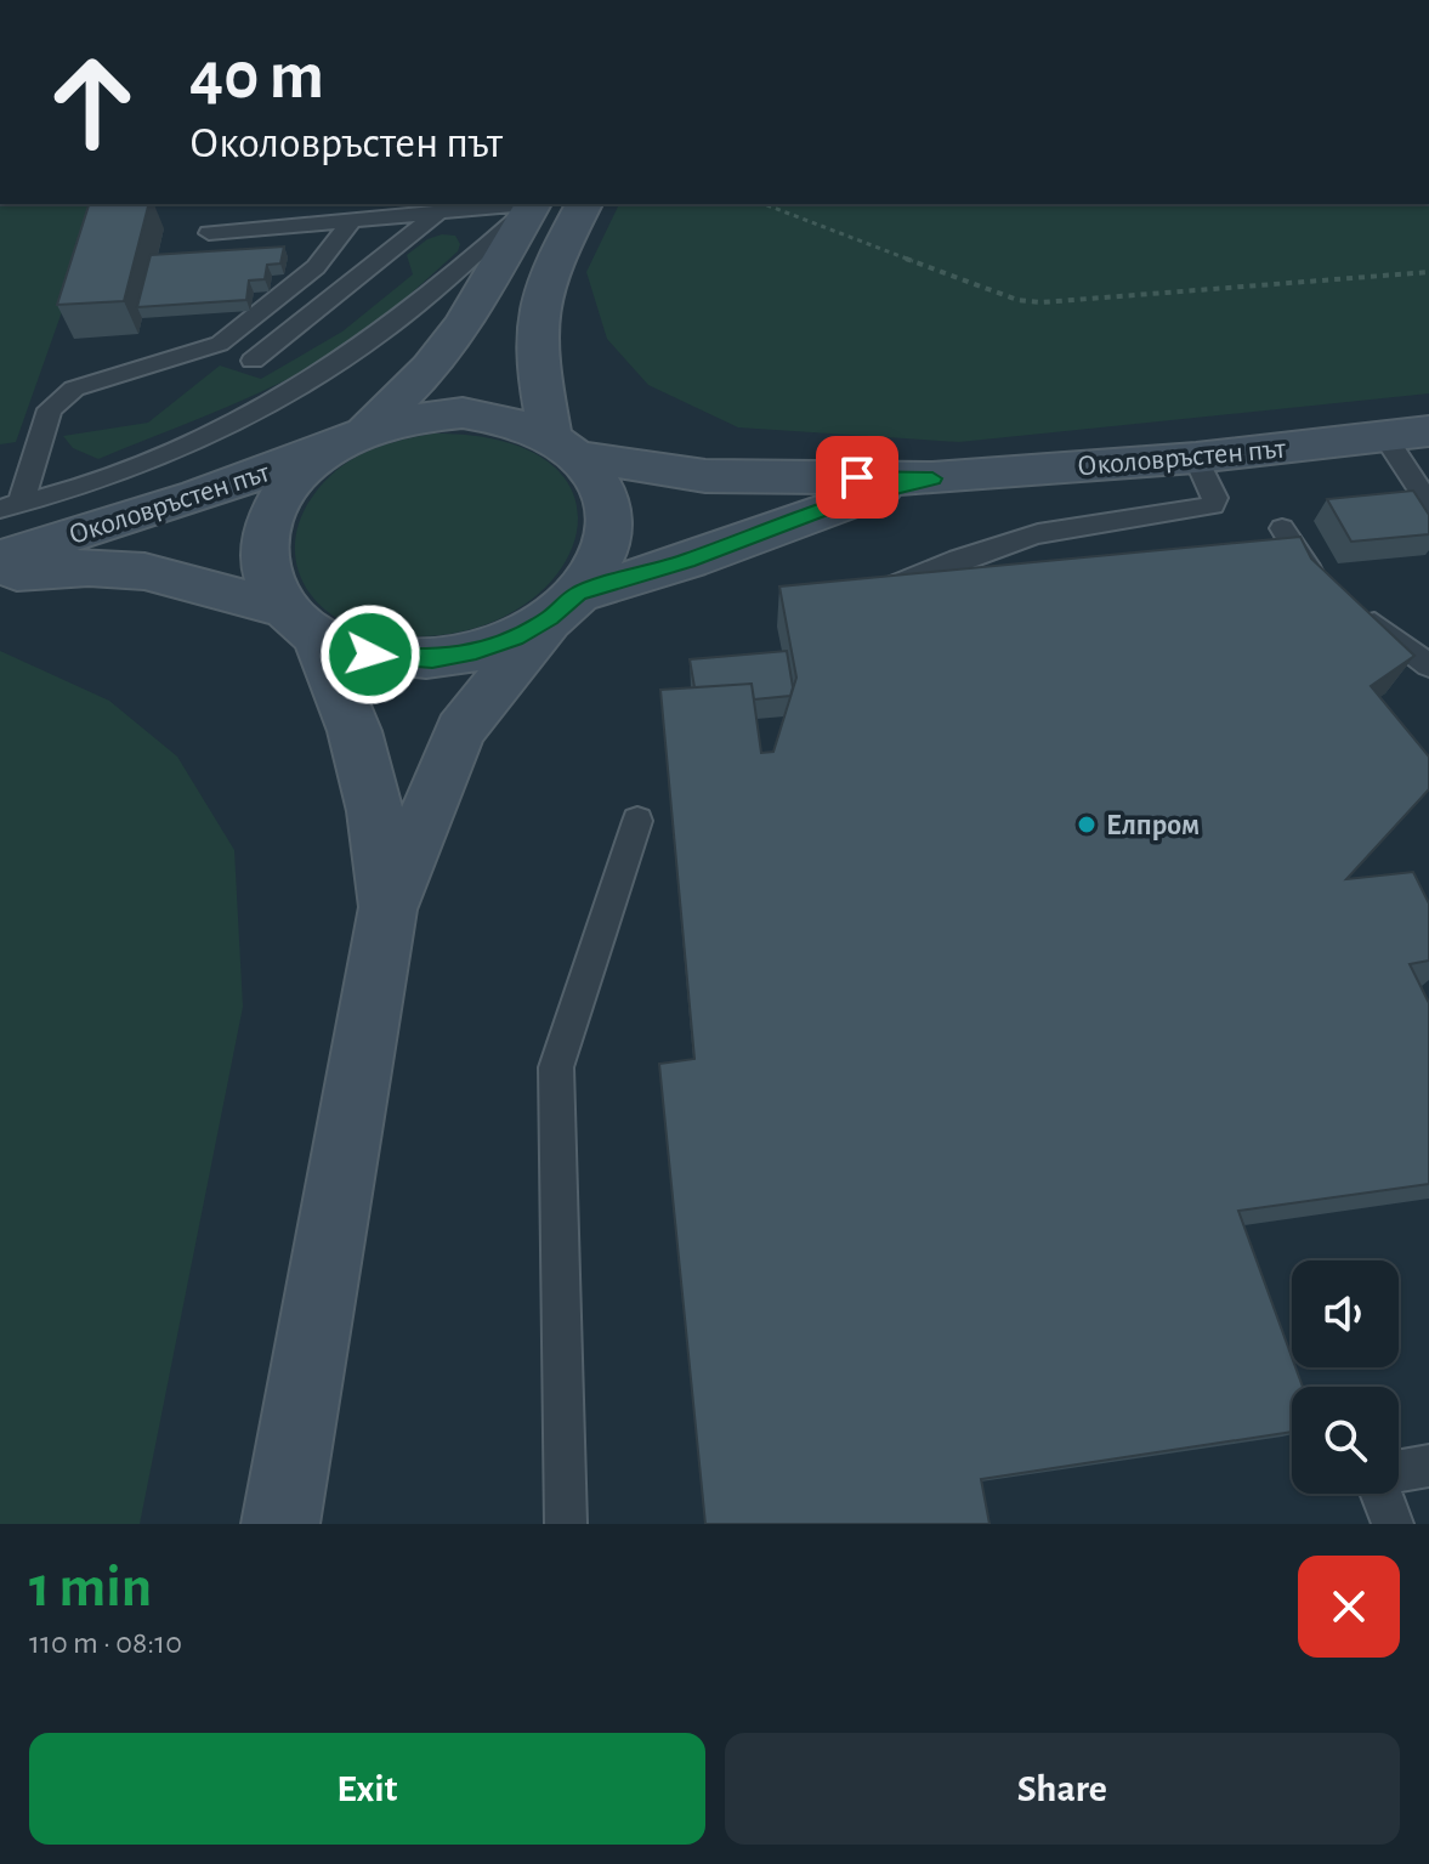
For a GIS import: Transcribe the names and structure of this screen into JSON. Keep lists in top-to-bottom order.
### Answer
{
  "streets": {
    "main road": ["Околовръстен път"]
  },
  "places": ["Елпром"],
  "page": {
    "turn": ["40 m", "Околовръстен път"],
    "heading": ["1 min", "110 m · 08:10"],
    "buttons": ["Exit", "Share"]
  }
}
